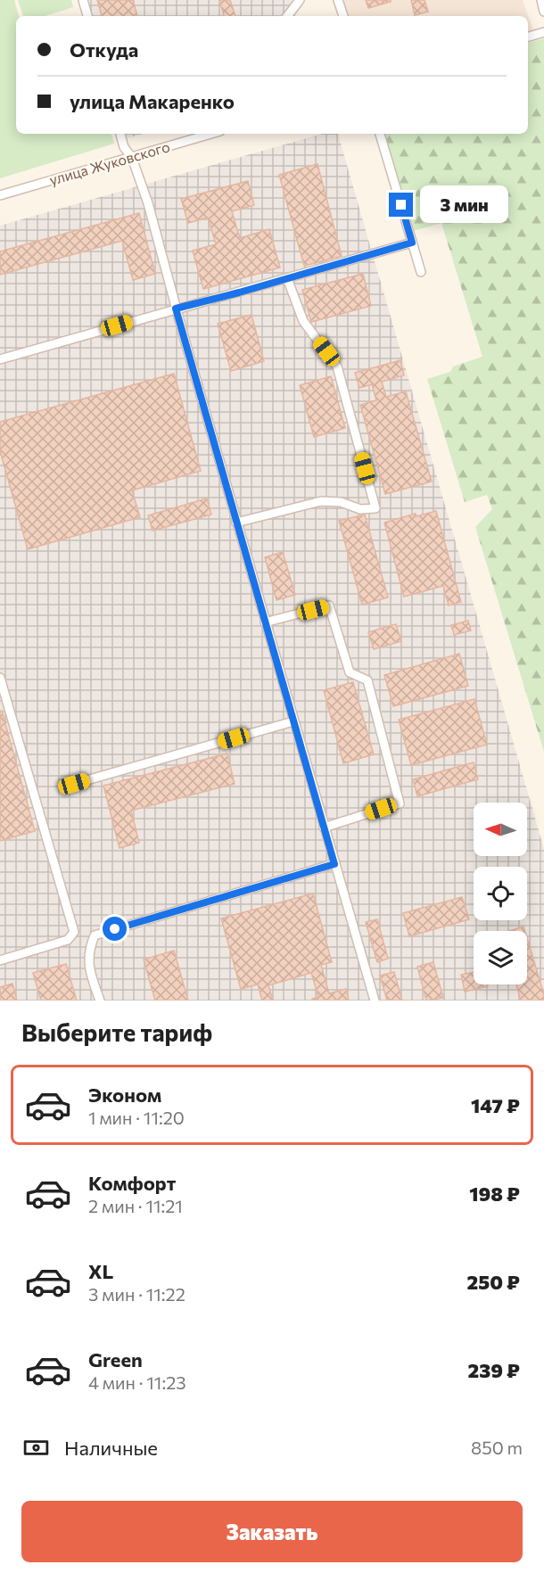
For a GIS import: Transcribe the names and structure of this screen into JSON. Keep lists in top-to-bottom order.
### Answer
{
  "streets": {
    "street": ["улица Жуковского"]
  },
  "north": "left",
  "page": {
    "banner": ["Откуда", "улица Макаренко"],
    "bubble": "3 мин",
    "heading": "Выберите тариф",
    "list": [
      {
        "name": "Эконом",
        "note": "1 мин · 11:20",
        "value": "147 ₽"
      },
      {
        "name": "Комфорт",
        "note": "2 мин · 11:21",
        "value": "198 ₽"
      },
      {
        "name": "XL",
        "note": "3 мин · 11:22",
        "value": "250 ₽"
      },
      {
        "name": "Green",
        "note": "4 мин · 11:23",
        "value": "239 ₽"
      }
    ],
    "pay": ["Наличные", "850 m"],
    "buttons": "Заказать"
  }
}
